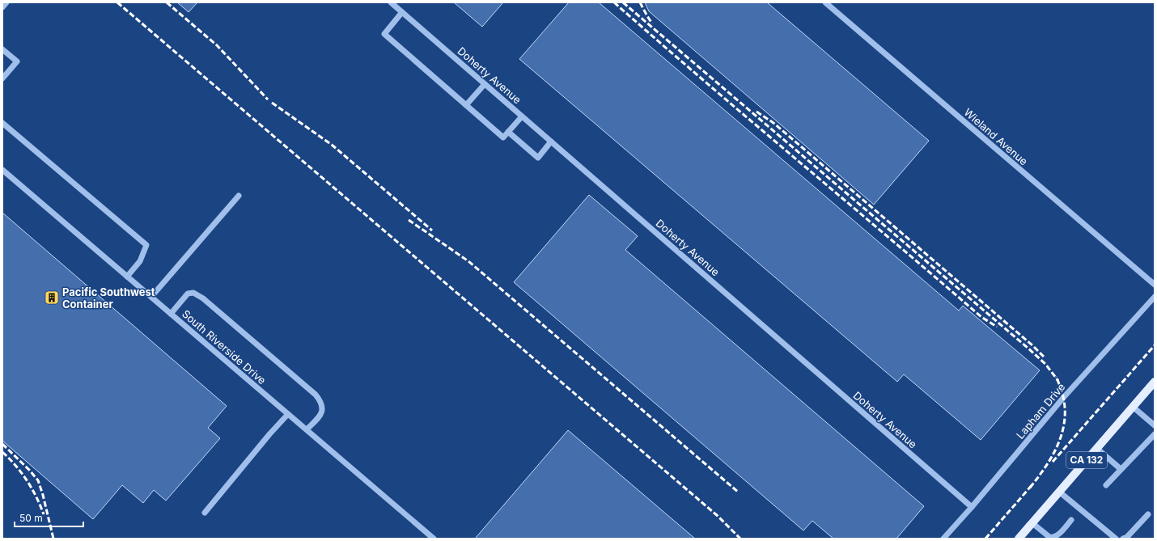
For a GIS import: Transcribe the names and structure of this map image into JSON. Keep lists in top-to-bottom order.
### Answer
{
  "streets": {
    "main road": ["CA 132"],
    "street": [
      "Doherty Avenue",
      "Wieland Avenue",
      "South Riverside Drive",
      "Lapham Drive"
    ]
  },
  "crossings": [
    ["Doherty Avenue", "Lapham Drive"]
  ],
  "places": {
    "building": ["Pacific Southwest Container"]
  },
  "scale_bar": "50 m"
}
